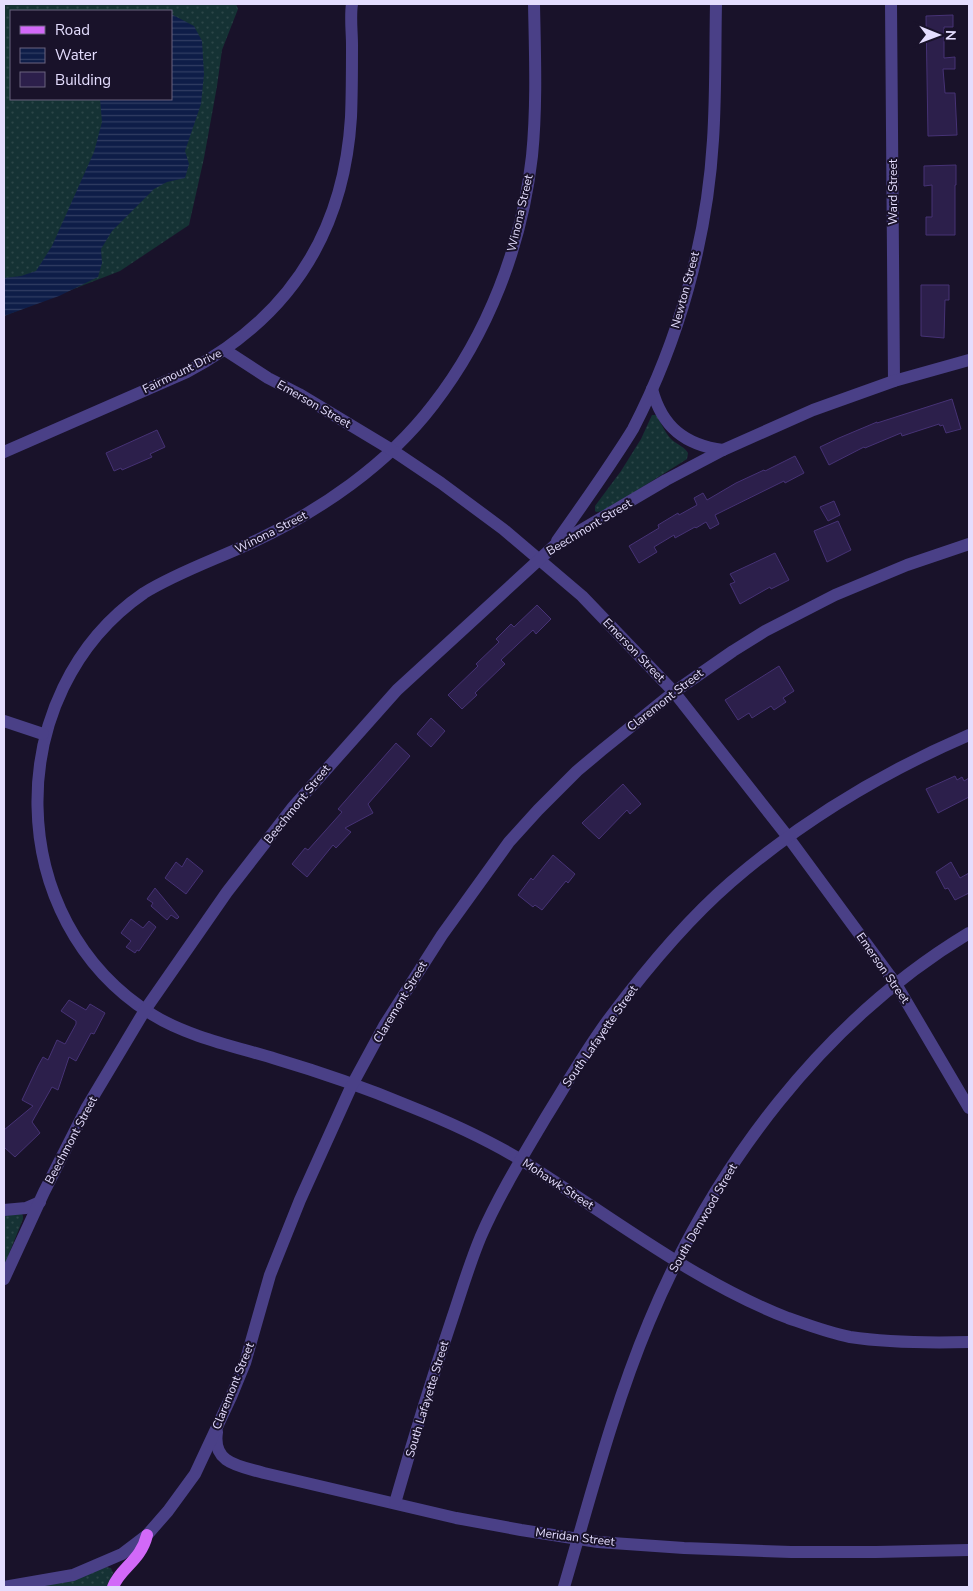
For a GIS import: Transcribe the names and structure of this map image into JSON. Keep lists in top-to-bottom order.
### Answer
{
  "streets": {
    "street": [
      "Ward Street",
      "Winona Street",
      "Newton Street",
      "Fairmount Drive",
      "Emerson Street",
      "Beechmont Street",
      "Claremont Street",
      "South Lafayette Street",
      "Mohawk Street",
      "South Denwood Street",
      "Meridan Street"
    ]
  },
  "crossings": [
    ["Ward Street", "Beechmont Street"],
    ["Winona Street", "Emerson Street"],
    ["Winona Street", "Beechmont Street"],
    ["Winona Street", "Mohawk Street"],
    ["Newton Street", "Beechmont Street"],
    ["Fairmount Drive", "Emerson Street"],
    ["Emerson Street", "Beechmont Street"],
    ["Emerson Street", "Claremont Street"],
    ["Emerson Street", "South Lafayette Street"],
    ["Emerson Street", "South Denwood Street"],
    ["Beechmont Street", "Mohawk Street"],
    ["Claremont Street", "Mohawk Street"],
    ["Claremont Street", "Meridan Street"],
    ["South Lafayette Street", "Mohawk Street"],
    ["South Lafayette Street", "Meridan Street"],
    ["Mohawk Street", "South Denwood Street"],
    ["South Denwood Street", "Meridan Street"]
  ],
  "legend": ["Road", "Water", "Building"],
  "north": "right"
}
